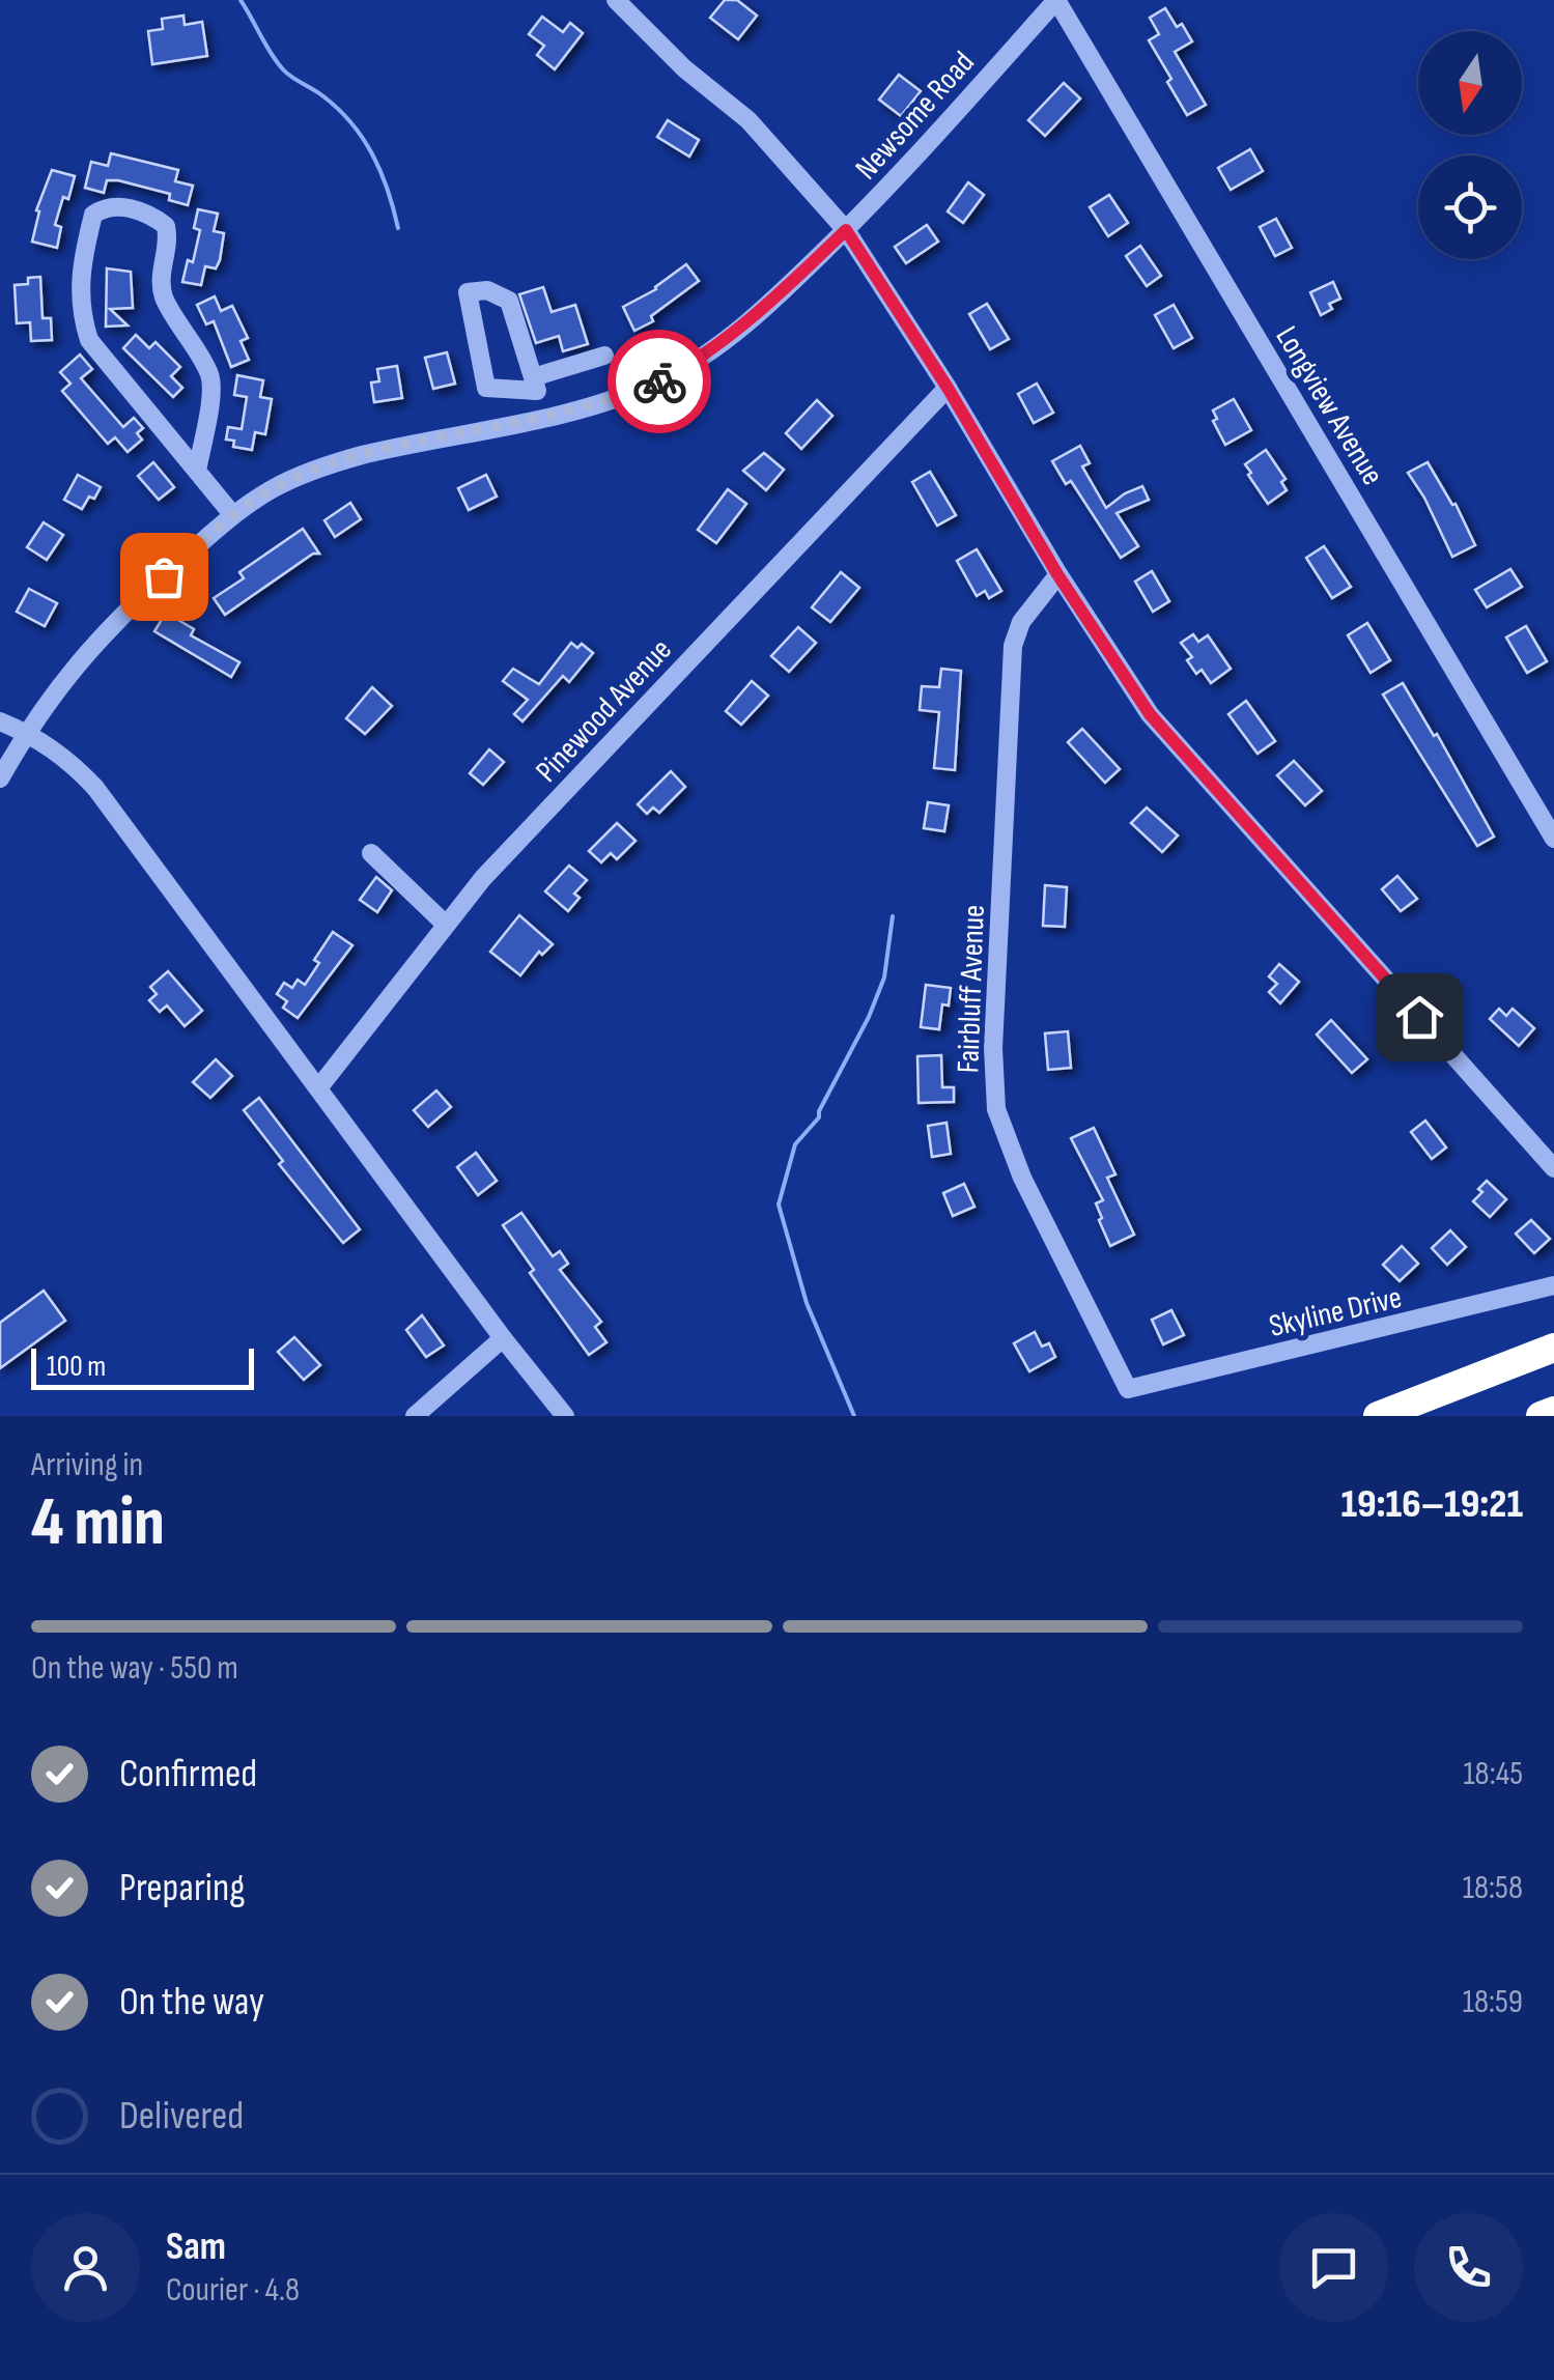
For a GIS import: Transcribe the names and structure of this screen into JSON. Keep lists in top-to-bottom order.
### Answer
{
  "streets": {
    "street": [
      "Newsome Road",
      "Longview Avenue",
      "Pinewood Avenue",
      "Fairbluff Avenue",
      "Skyline Drive"
    ]
  },
  "crossings": [
    ["Newsome Road", "Longview Avenue"],
    ["Fairbluff Avenue", "Skyline Drive"]
  ],
  "scale_bar": "100 m",
  "north": "bottom",
  "page": {
    "scale": "100 m",
    "heading": ["4 min", "Arriving in", "19:16–19:21"],
    "panel": ["Sam", "Courier · 4.8"],
    "bar": "On the way · 550 m",
    "list": [
      ["Confirmed", "18:45"],
      ["Preparing", "18:58"],
      ["On the way", "18:59"],
      "Delivered"
    ]
  }
}
